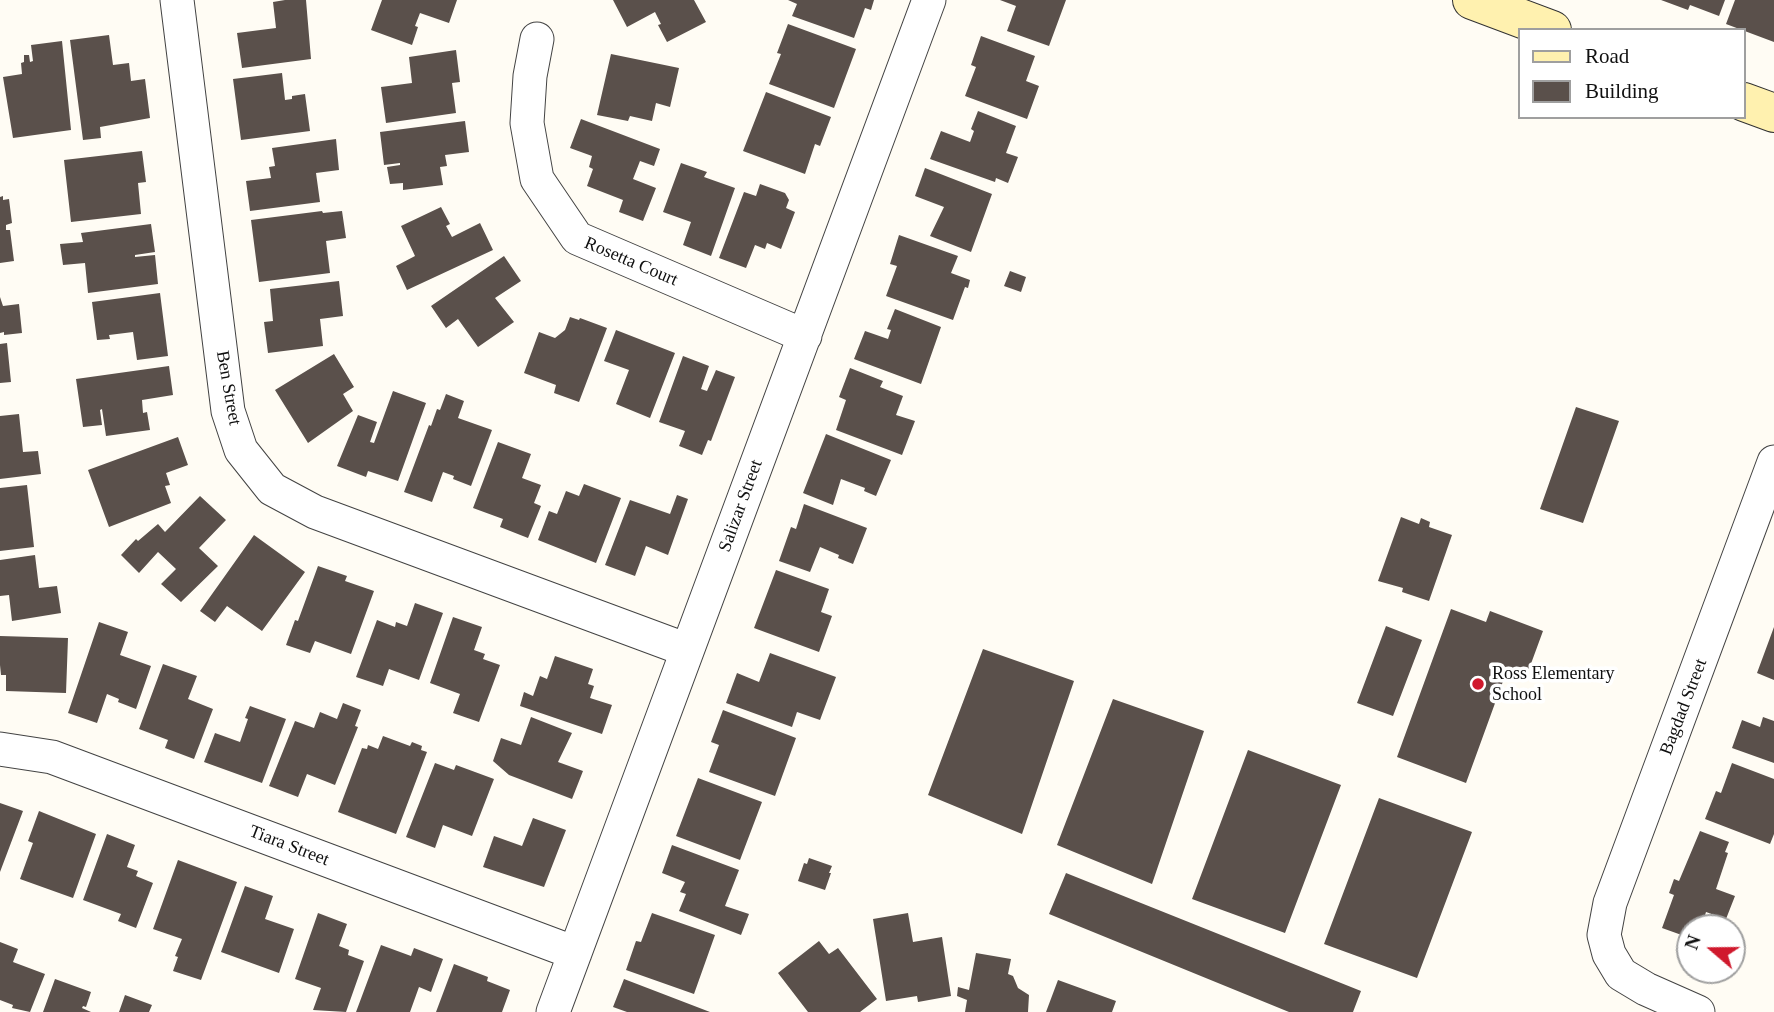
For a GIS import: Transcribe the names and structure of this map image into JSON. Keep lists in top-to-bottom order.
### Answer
{
  "streets": {
    "street": [
      "Rosetta Court",
      "Ben Street",
      "Salizar Street",
      "Bagdad Street",
      "Tiara Street"
    ]
  },
  "crossings": [
    ["Rosetta Court", "Salizar Street"],
    ["Ben Street", "Salizar Street"],
    ["Salizar Street", "Tiara Street"]
  ],
  "places": ["Ross Elementary School"],
  "legend": ["Road", "Building"],
  "north": "left"
}
